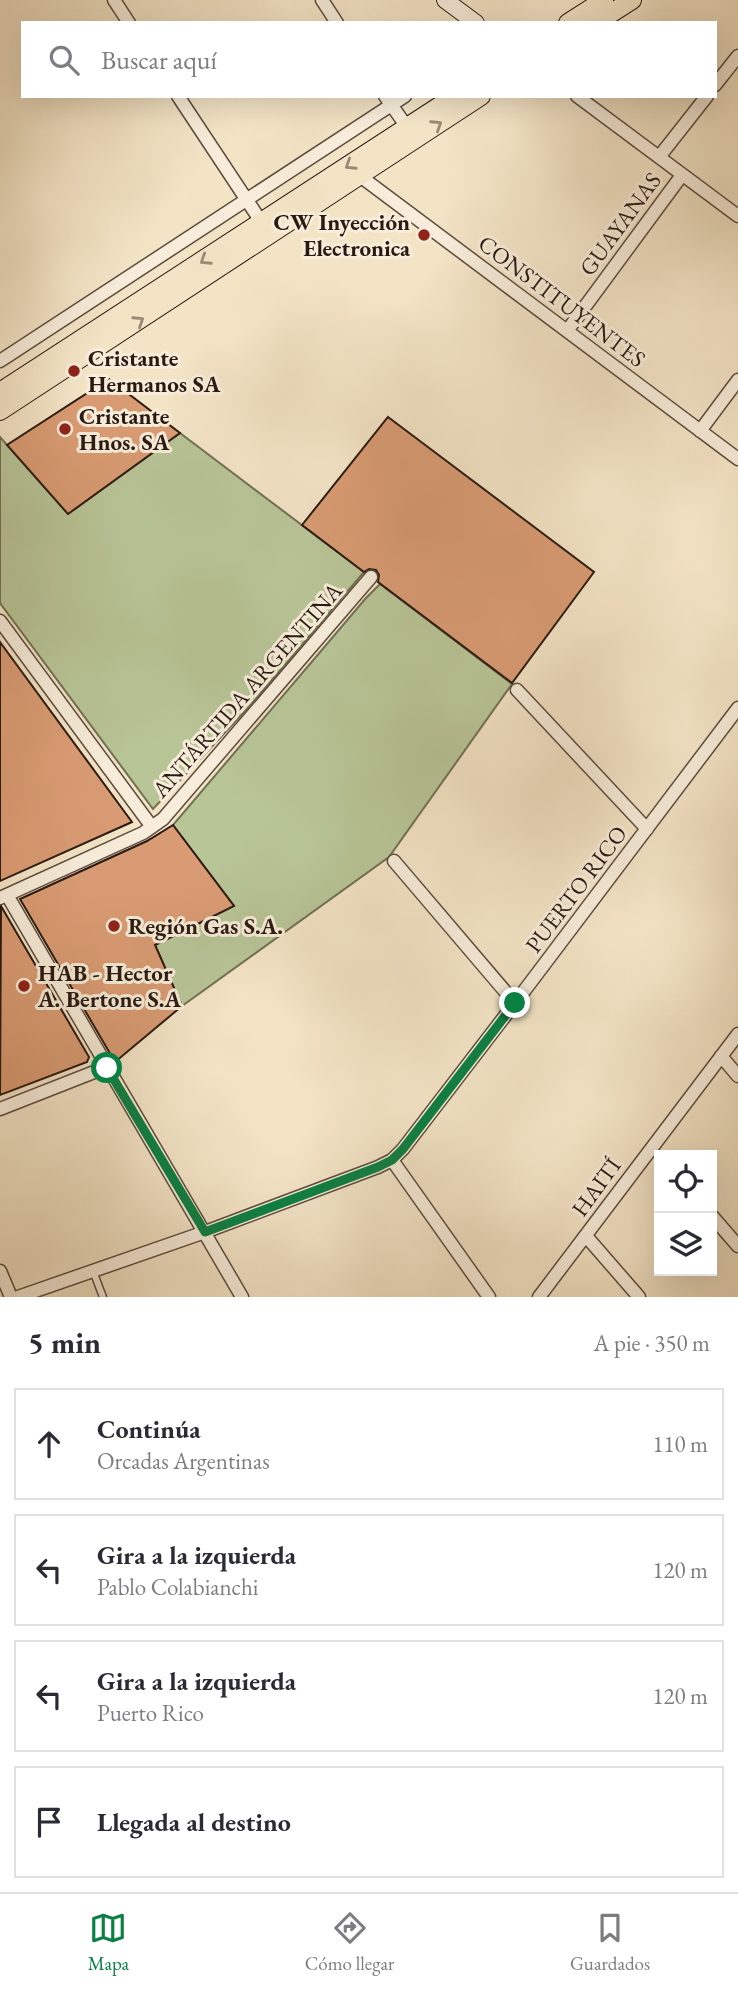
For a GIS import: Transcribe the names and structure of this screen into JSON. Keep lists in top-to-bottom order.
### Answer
{
  "streets": {
    "street": [
      "GUAYANAS",
      "CONSTITUYENTES",
      "ANTÁRTIDA ARGENTINA",
      "PUERTO RICO",
      "HAITÍ"
    ]
  },
  "crossings": [
    ["GUAYANAS", "CONSTITUYENTES"]
  ],
  "places": [
    "CW Inyección Electronica",
    "Cristante Hermanos SA",
    "Cristante Hnos. SA",
    "Región Gas S.A.",
    "HAB - Hector A. Bertone S.A"
  ],
  "page": {
    "search": "Buscar aquí",
    "heading": ["5 min", "A pie · 350 m"],
    "list": [
      ["Continúa", "Orcadas Argentinas", "110 m"],
      ["Gira a la izquierda", "Pablo Colabianchi", "120 m"],
      ["Gira a la izquierda", "Puerto Rico", "120 m"],
      "Llegada al destino"
    ],
    "nav": ["Mapa", "Cómo llegar", "Guardados"]
  }
}
